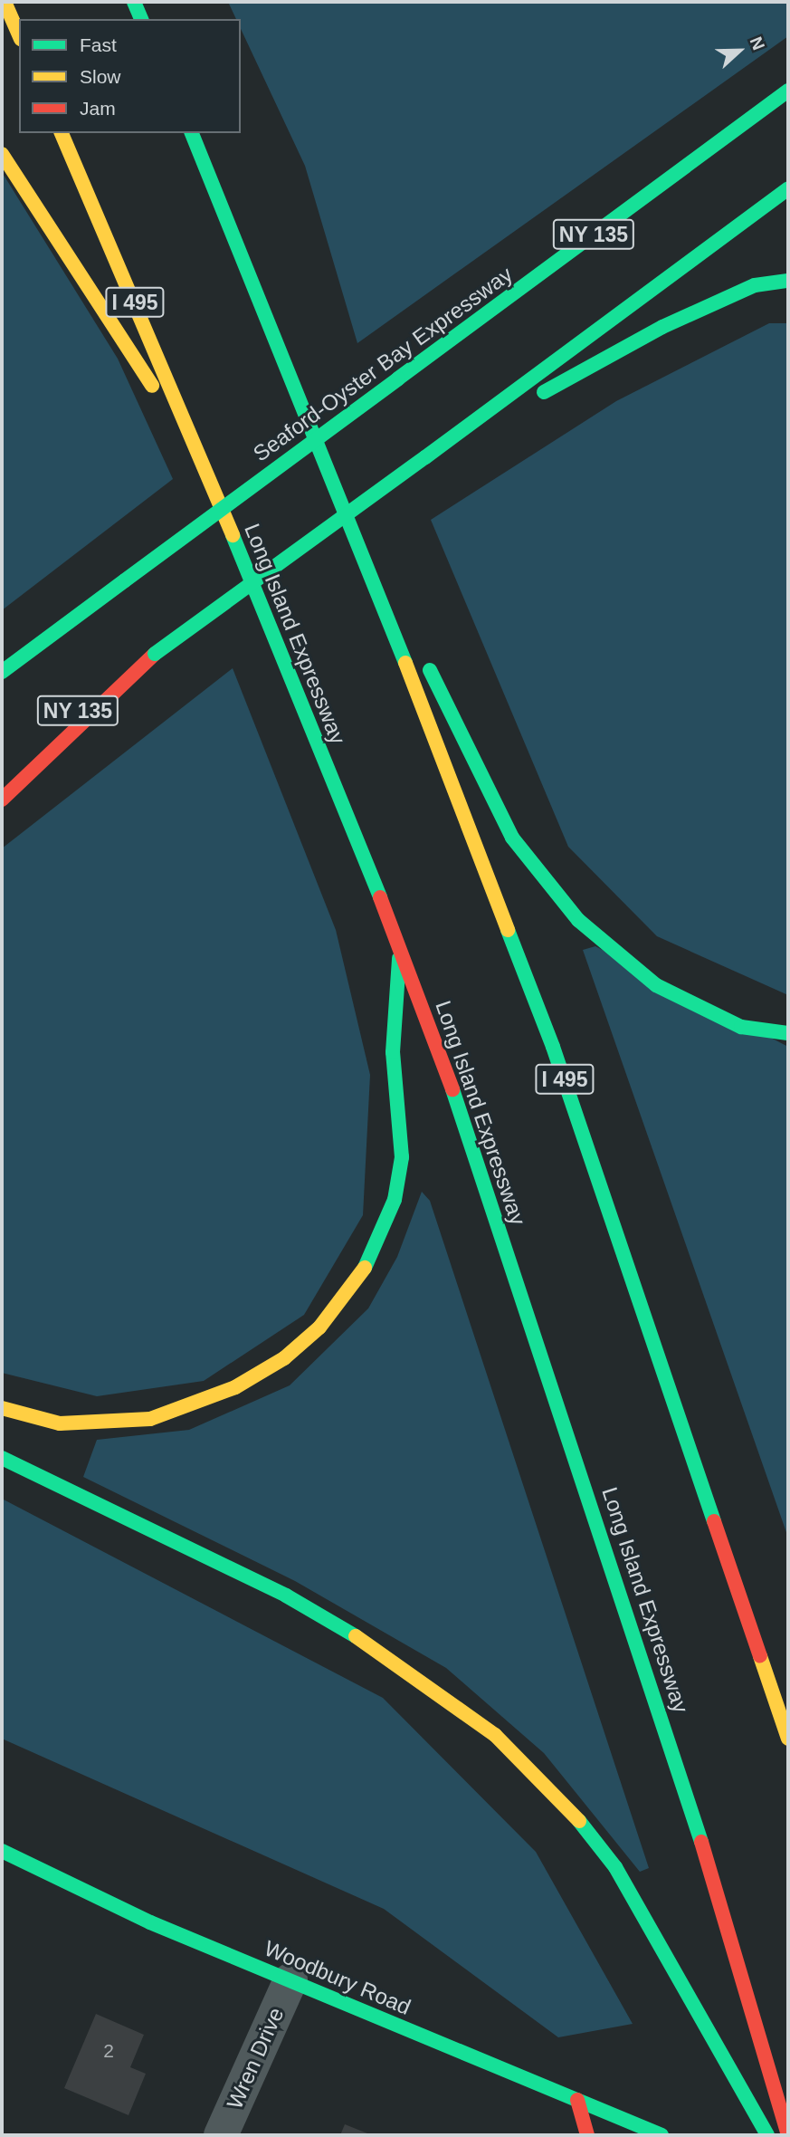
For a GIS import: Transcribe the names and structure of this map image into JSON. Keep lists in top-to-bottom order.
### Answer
{
  "streets": {
    "main road": [
      "NY 135",
      "I 495",
      "Seaford-Oyster Bay Expressway",
      "Long Island Expressway",
      "Woodbury Road"
    ],
    "street": ["Wren Drive"]
  },
  "crossings": [
    ["Woodbury Road", "Wren Drive"]
  ],
  "house_numbers": ["2"],
  "legend": ["Fast", "Slow", "Jam"],
  "north": "right"
}
